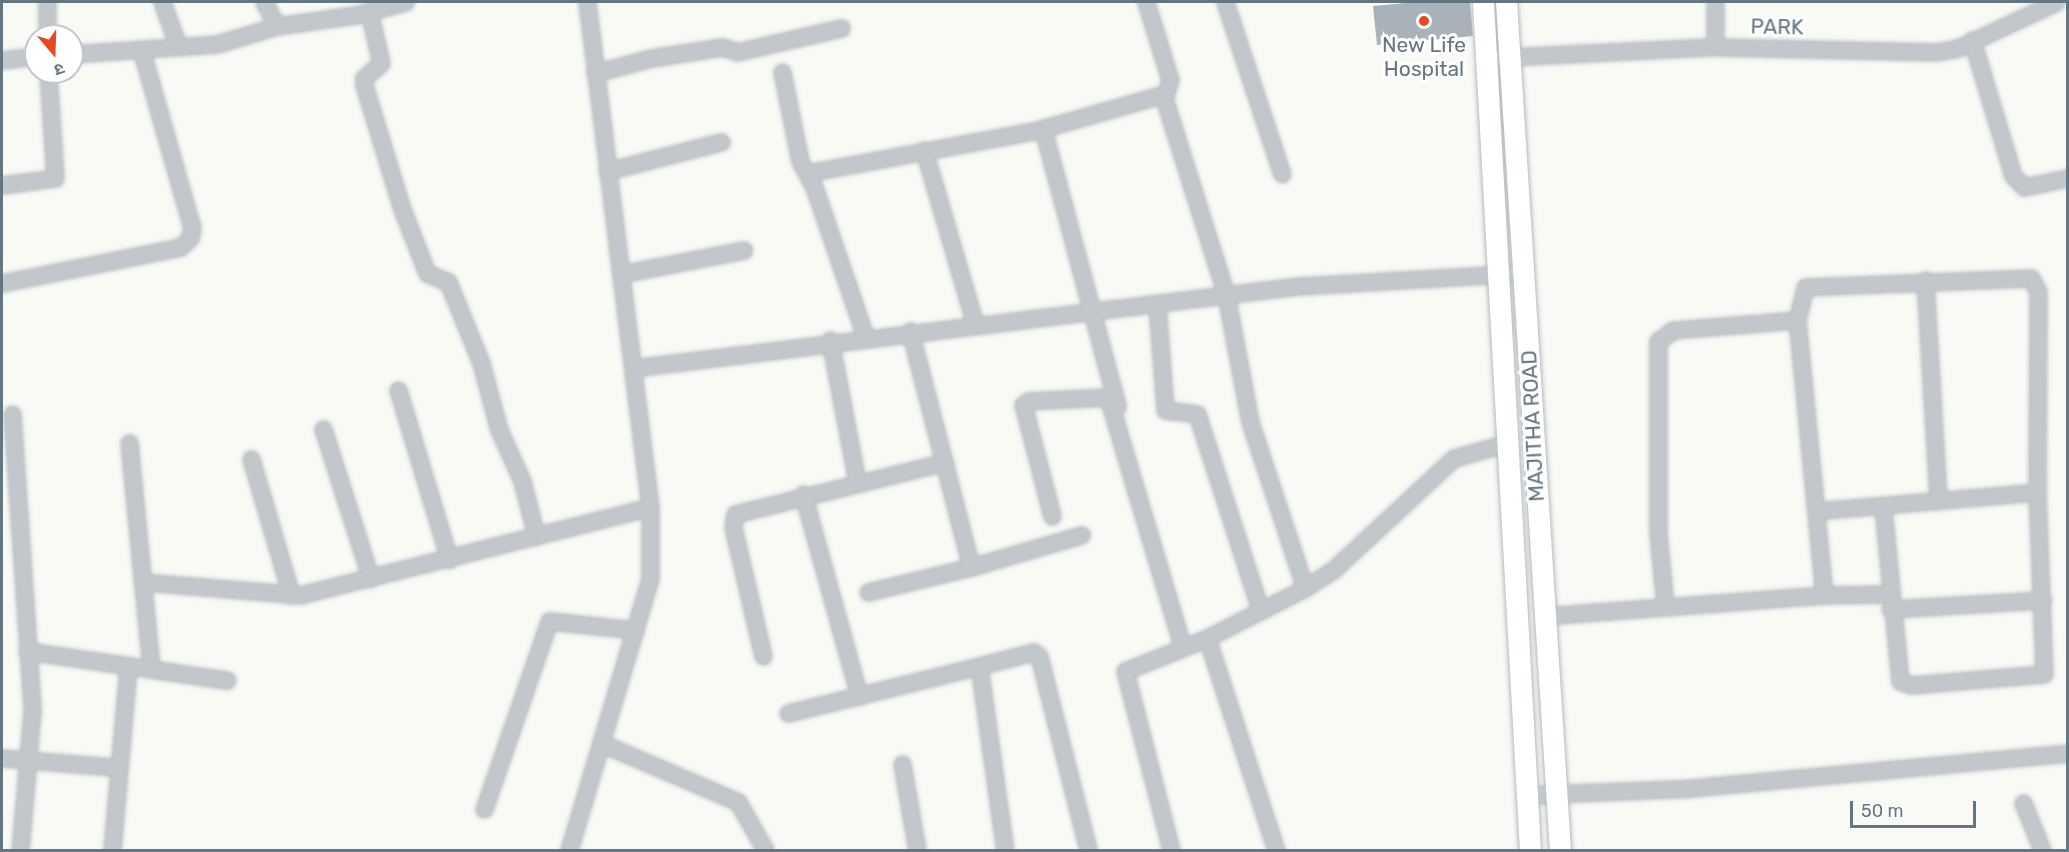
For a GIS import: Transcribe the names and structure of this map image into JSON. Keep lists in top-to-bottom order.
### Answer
{
  "streets": {
    "main road": ["MAJITHA ROAD"],
    "street": ["PARK"]
  },
  "crossings": [
    ["PARK", "MAJITHA ROAD"]
  ],
  "places": ["New Life Hospital"],
  "scale_bar": "50 m",
  "north": "bottom"
}
